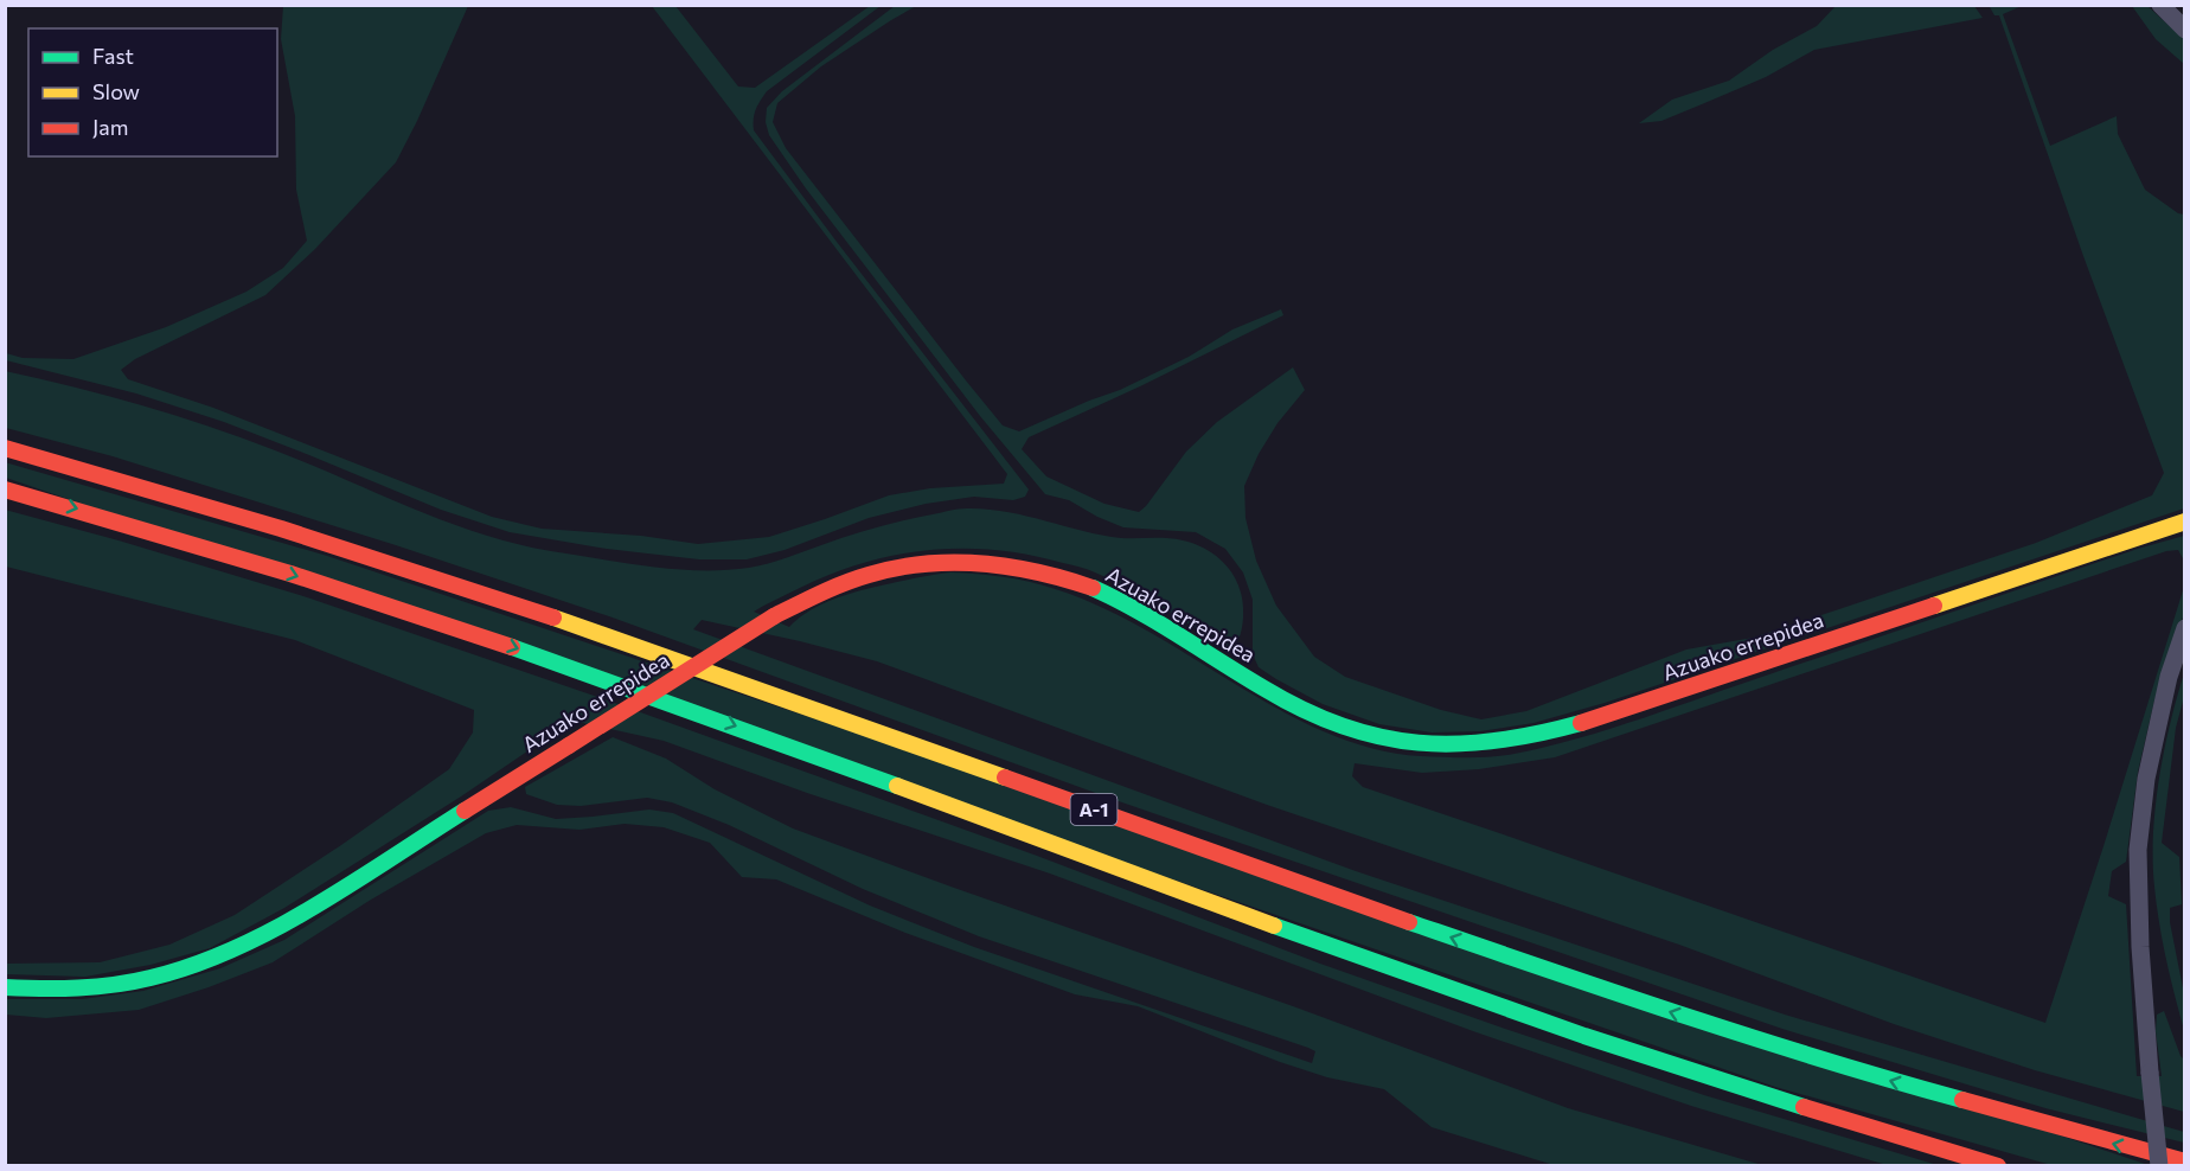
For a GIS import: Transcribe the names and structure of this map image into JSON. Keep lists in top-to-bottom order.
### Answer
{
  "streets": {
    "main road": ["Azuako errepidea", "A-1"]
  },
  "legend": ["Fast", "Slow", "Jam"]
}
